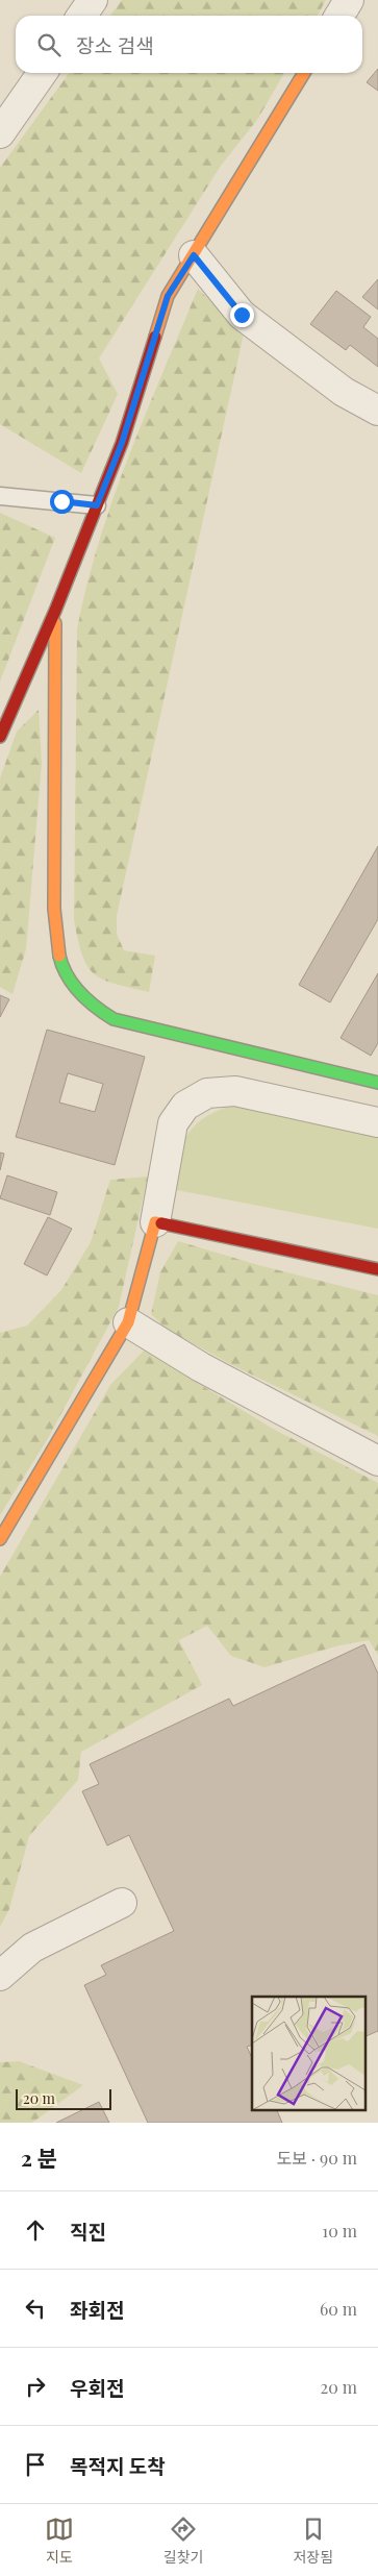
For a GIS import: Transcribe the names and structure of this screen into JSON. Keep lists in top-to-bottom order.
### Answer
{
  "scale_bar": "20 m",
  "page": {
    "search": "장소 검색",
    "scale": "20 m",
    "heading": ["2 분", "도보 · 90 m"],
    "list": [
      ["직진", "10 m"],
      ["좌회전", "60 m"],
      ["우회전", "20 m"],
      "목적지 도착"
    ],
    "nav": ["지도", "길찾기", "저장됨"]
  }
}
